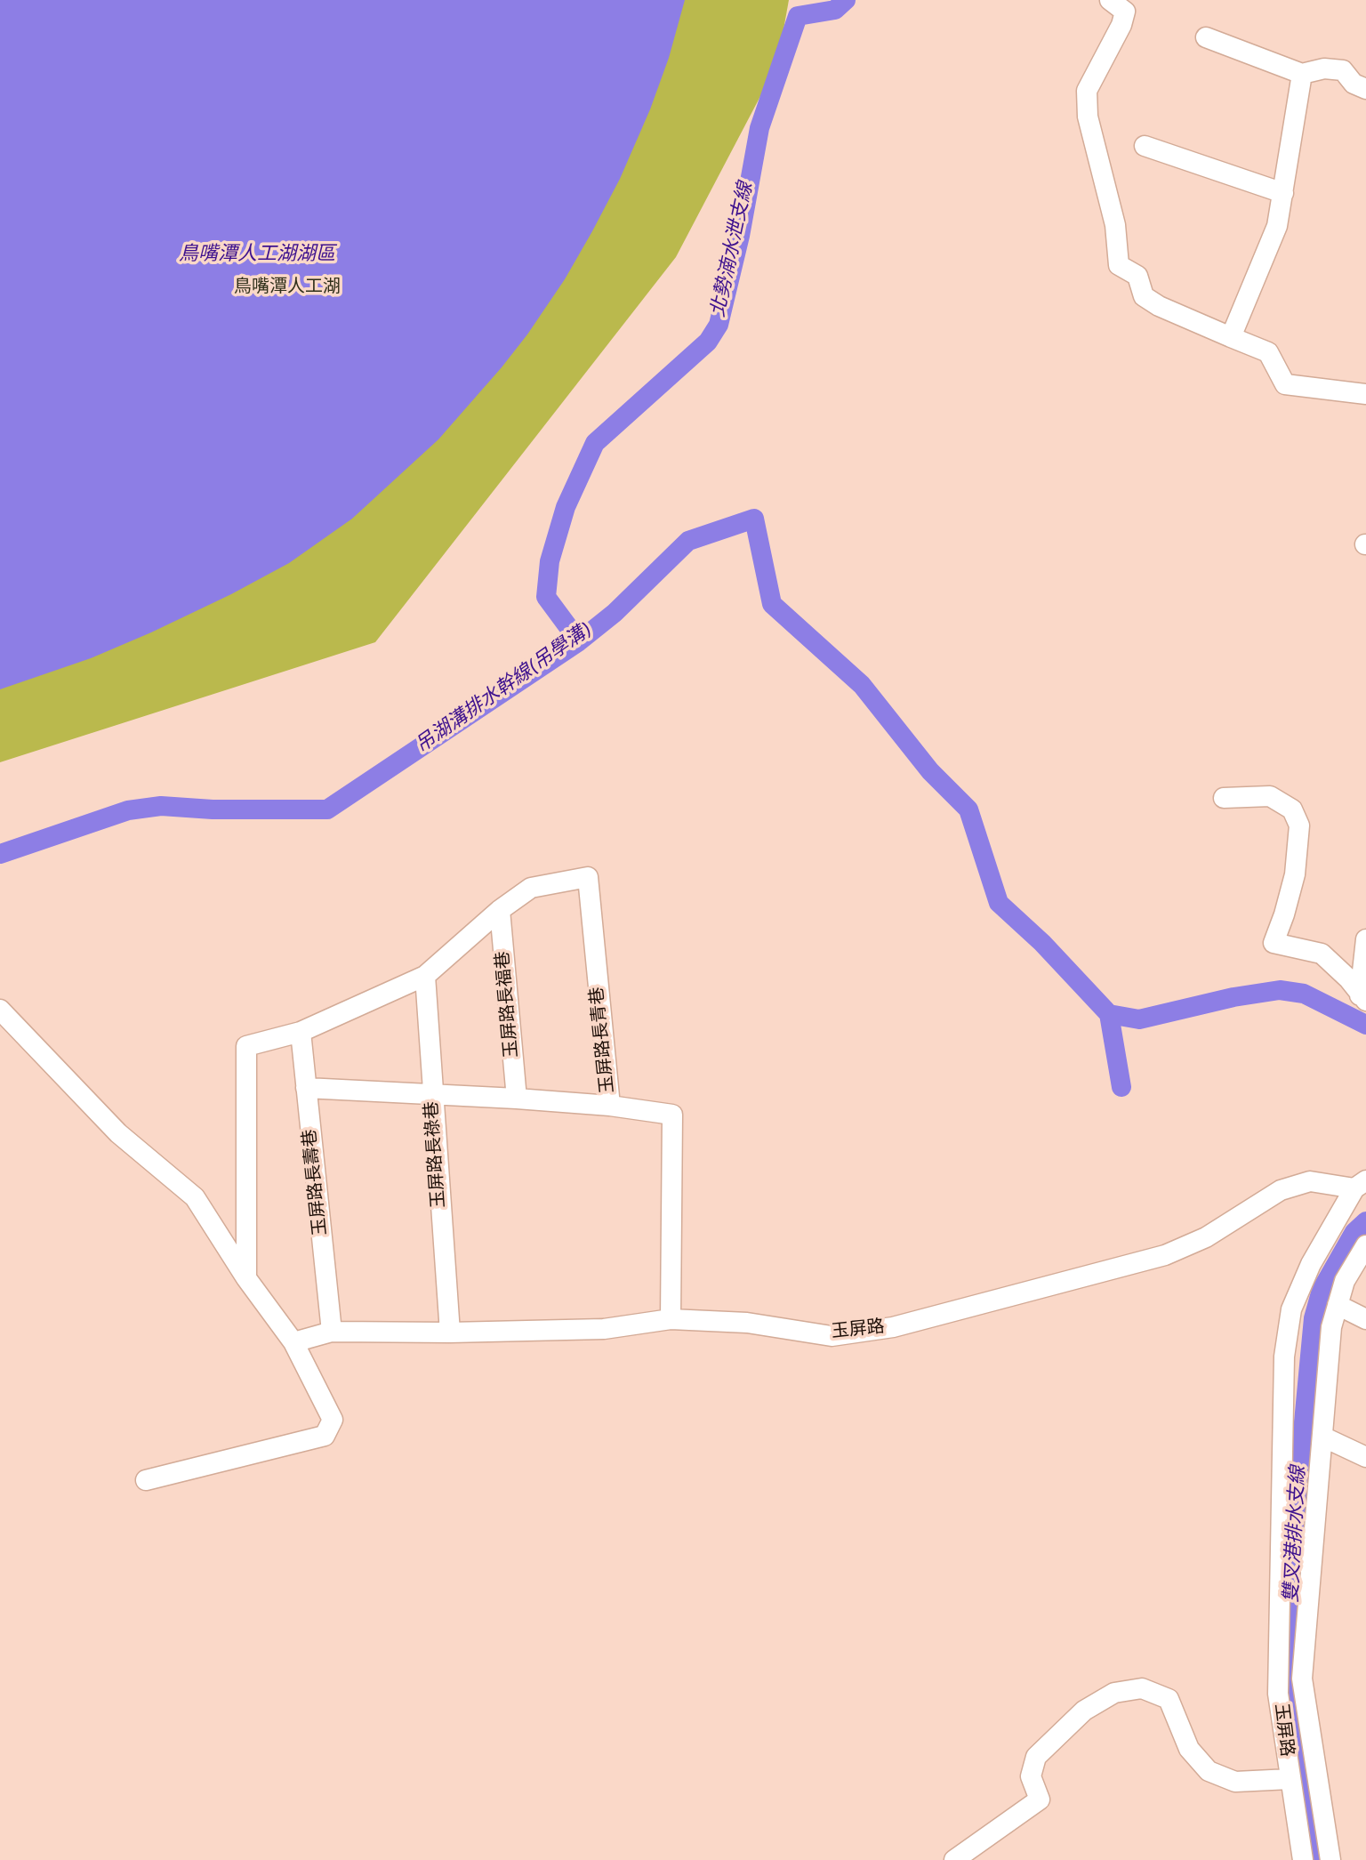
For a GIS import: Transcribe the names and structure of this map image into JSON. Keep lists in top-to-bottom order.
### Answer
{
  "streets": {
    "street": [
      "玉屏路長福巷",
      "玉屏路長青巷",
      "玉屏路長祿巷",
      "玉屏路長壽巷",
      "玉屏路"
    ]
  },
  "crossings": [
    ["玉屏路長福巷", "玉屏路長青巷"],
    ["玉屏路長青巷", "玉屏路"],
    ["玉屏路長祿巷", "玉屏路"],
    ["玉屏路長壽巷", "玉屏路"]
  ],
  "water": [
    "北勢湳水泄支線",
    "鳥嘴潭人工湖湖區",
    "吊湖溝排水幹線(吊學溝)",
    "雙叉港排水支線"
  ],
  "parks": ["鳥嘴潭人工湖"]
}
